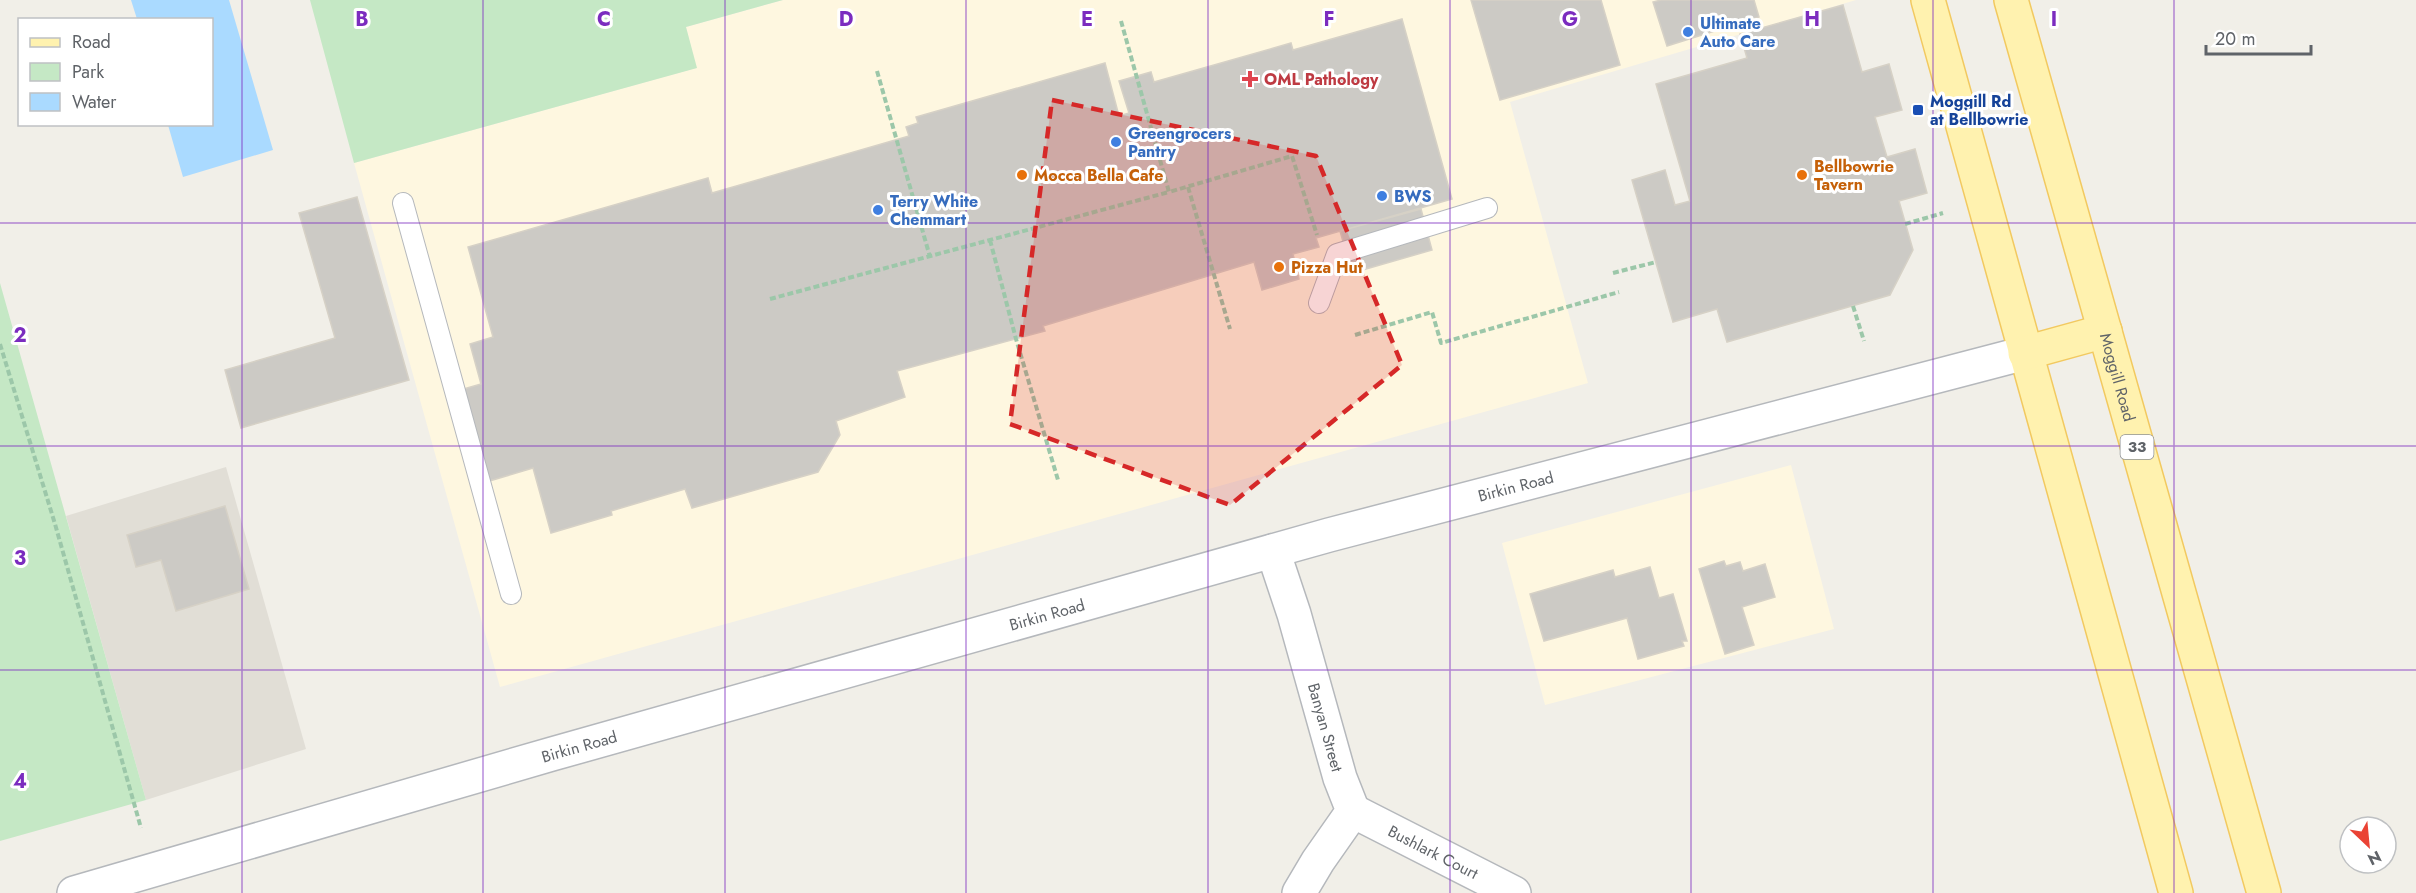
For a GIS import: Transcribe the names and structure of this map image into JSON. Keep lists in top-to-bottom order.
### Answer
{
  "streets": {
    "main road": ["Moggill Road", "33"],
    "street": ["Birkin Road", "Banyan Street", "Bushlark Court"]
  },
  "crossings": [
    ["Birkin Road", "Banyan Street"],
    ["Banyan Street", "Bushlark Court"]
  ],
  "places": {
    "other": [
      "Ultimate Auto Care",
      "Greengrocers Pantry",
      "Mocca Bella Cafe",
      "Bellbowrie Tavern",
      "BWS",
      "Terry White Chemmart",
      "Pizza Hut"
    ],
    "health": ["OML Pathology"],
    "transit": ["Moggill Rd at Bellbowrie"]
  },
  "legend": ["Road", "Park", "Water"],
  "scale_bar": "20 m",
  "north": "bottom right",
  "grid": {
    "columns": [
      "B",
      "C",
      "D",
      "E",
      "F",
      "G",
      "H",
      "I"
    ],
    "rows": ["2", "3", "4"]
  }
}
